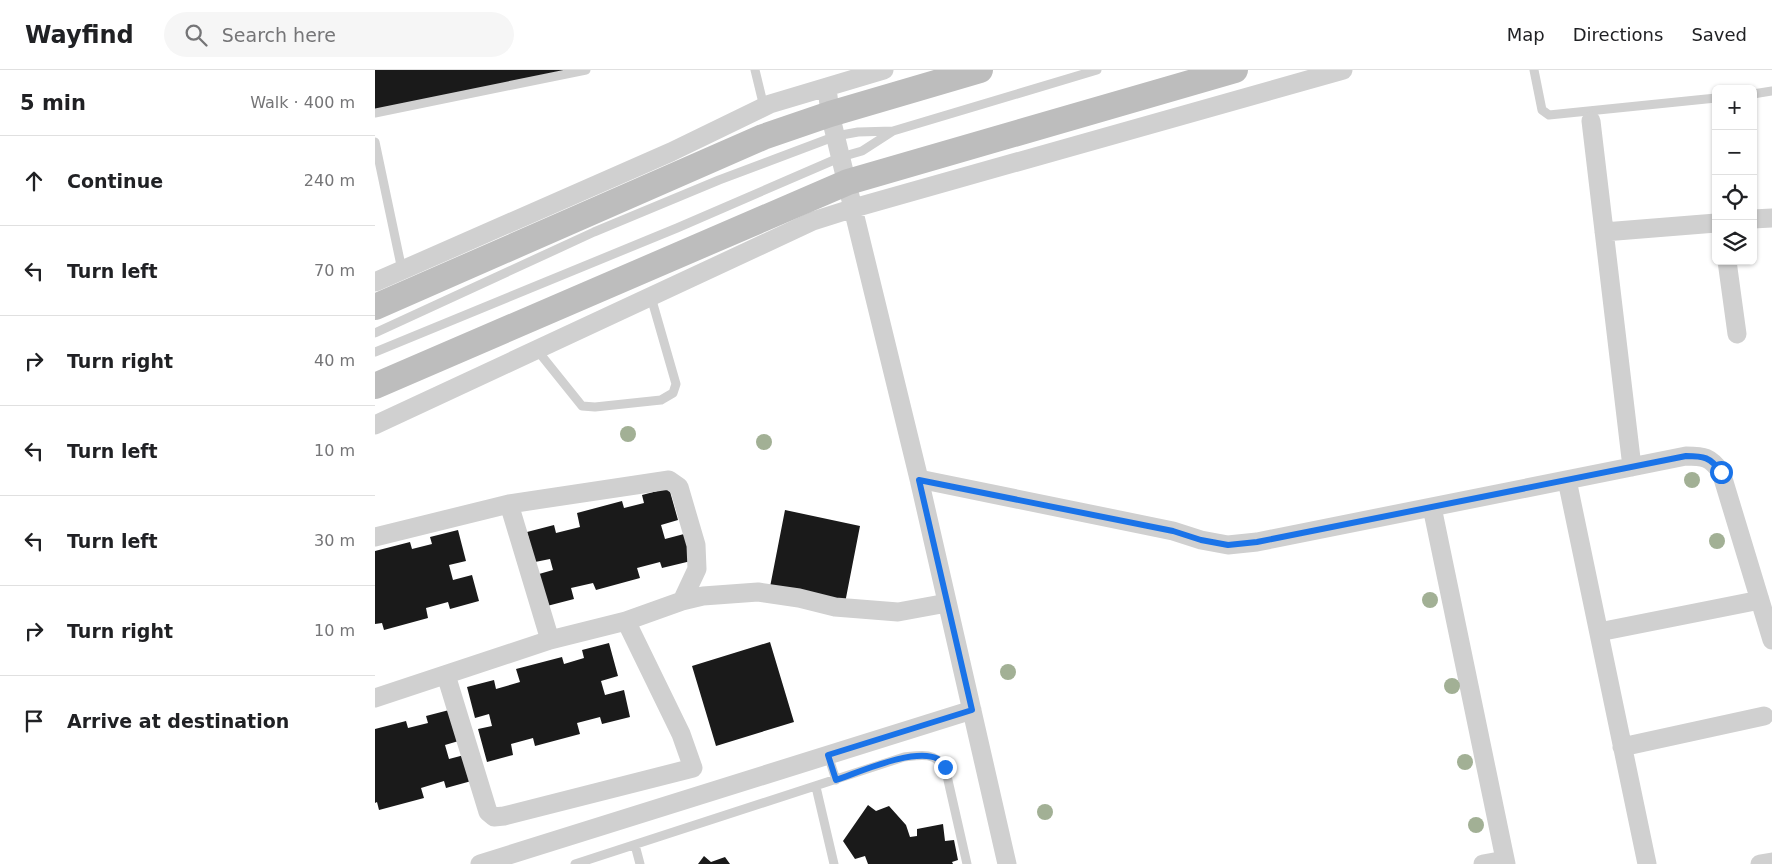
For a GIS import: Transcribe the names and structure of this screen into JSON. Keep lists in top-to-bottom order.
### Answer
{
  "page": {
    "header": "Wayfind",
    "search": "Search here",
    "nav": ["Map", "Directions", "Saved"],
    "heading": ["5 min", "Walk · 400 m"],
    "map_buttons": ["+", "−"],
    "list": [
      ["Continue", "240 m"],
      ["Turn left", "70 m"],
      ["Turn right", "40 m"],
      ["Turn left", "10 m"],
      ["Turn left", "30 m"],
      ["Turn right", "10 m"],
      "Arrive at destination"
    ]
  }
}
